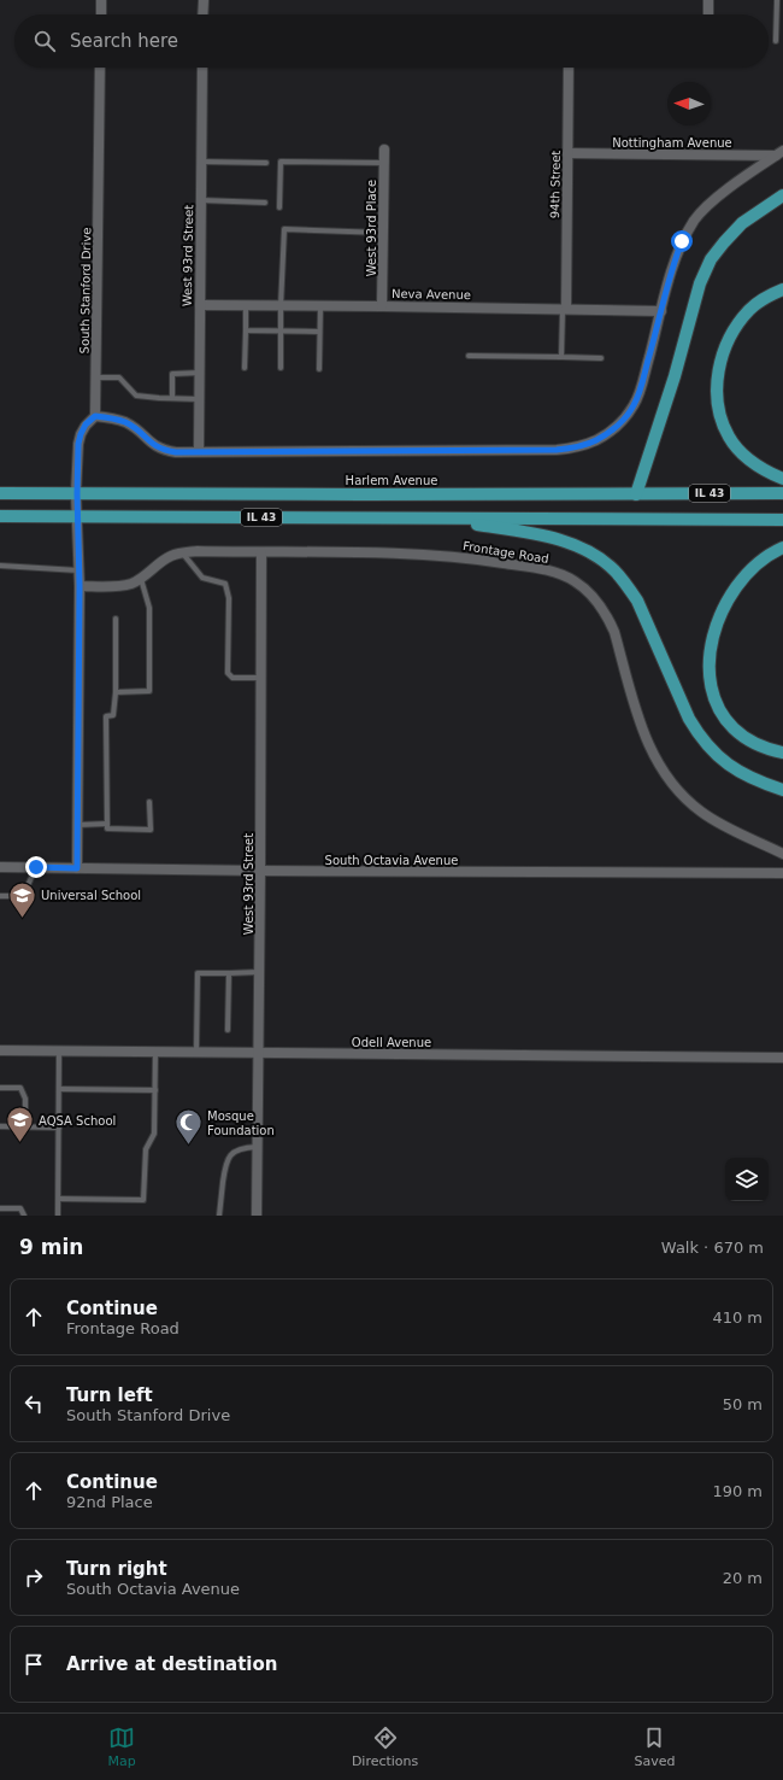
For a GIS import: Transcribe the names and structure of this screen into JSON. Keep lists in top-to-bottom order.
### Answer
{
  "streets": {
    "main road": ["Harlem Avenue", "IL 43"],
    "street": [
      "Nottingham Avenue",
      "94th Street",
      "West 93rd Place",
      "West 93rd Street",
      "South Stanford Drive",
      "Neva Avenue",
      "Frontage Road",
      "South Octavia Avenue",
      "Odell Avenue"
    ]
  },
  "crossings": [
    ["Nottingham Avenue", "94th Street"],
    ["94th Street", "Neva Avenue"],
    ["West 93rd Place", "Neva Avenue"],
    ["West 93rd Street", "Neva Avenue"],
    ["West 93rd Street", "Frontage Road"],
    ["West 93rd Street", "South Octavia Avenue"],
    ["West 93rd Street", "Odell Avenue"]
  ],
  "places": {
    "school or university": ["Universal School", "AQSA School"],
    "mosque": ["Mosque Foundation"]
  },
  "north": "left",
  "page": {
    "search": "Search here",
    "heading": ["9 min", "Walk · 670 m"],
    "list": [
      ["Continue", "Frontage Road", "410 m"],
      ["Turn left", "South Stanford Drive", "50 m"],
      ["Continue", "92nd Place", "190 m"],
      ["Turn right", "South Octavia Avenue", "20 m"],
      "Arrive at destination"
    ],
    "nav": ["Map", "Directions", "Saved"]
  }
}
